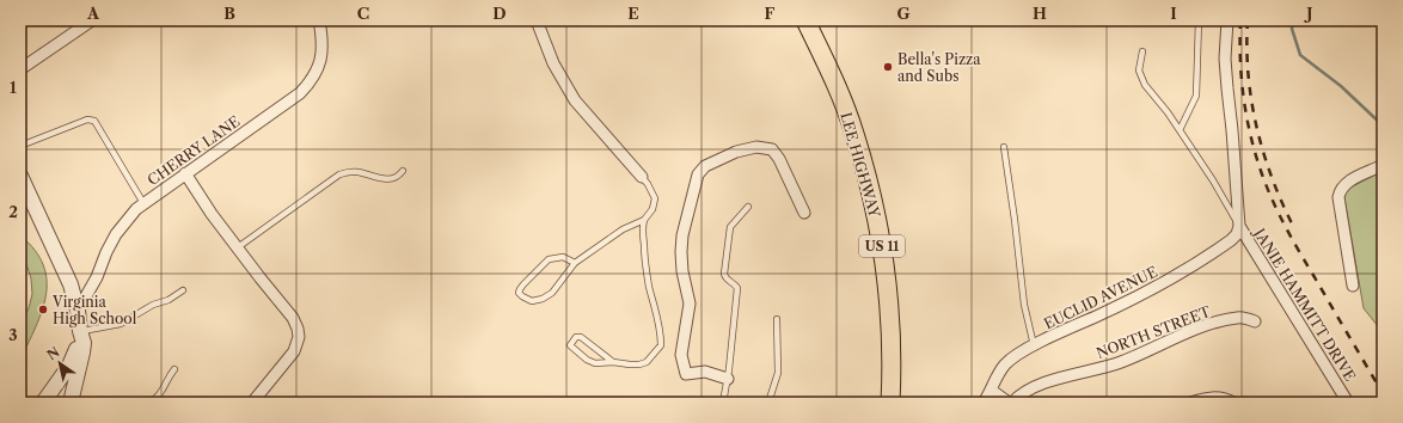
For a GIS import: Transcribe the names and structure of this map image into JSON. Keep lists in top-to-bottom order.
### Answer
{
  "streets": {
    "main road": ["LEE HIGHWAY", "US 11"],
    "street": [
      "CHERRY LANE",
      "EUCLID AVENUE",
      "JANIE HAMMITT DRIVE",
      "NORTH STREET"
    ]
  },
  "crossings": [
    ["EUCLID AVENUE", "JANIE HAMMITT DRIVE"]
  ],
  "places": ["Bella's Pizza and Subs", "Virginia High School"],
  "north": "top left",
  "grid": {
    "columns": [
      "A",
      "B",
      "C",
      "D",
      "E",
      "F",
      "G",
      "H",
      "I",
      "J"
    ],
    "rows": ["1", "2", "3"]
  }
}
